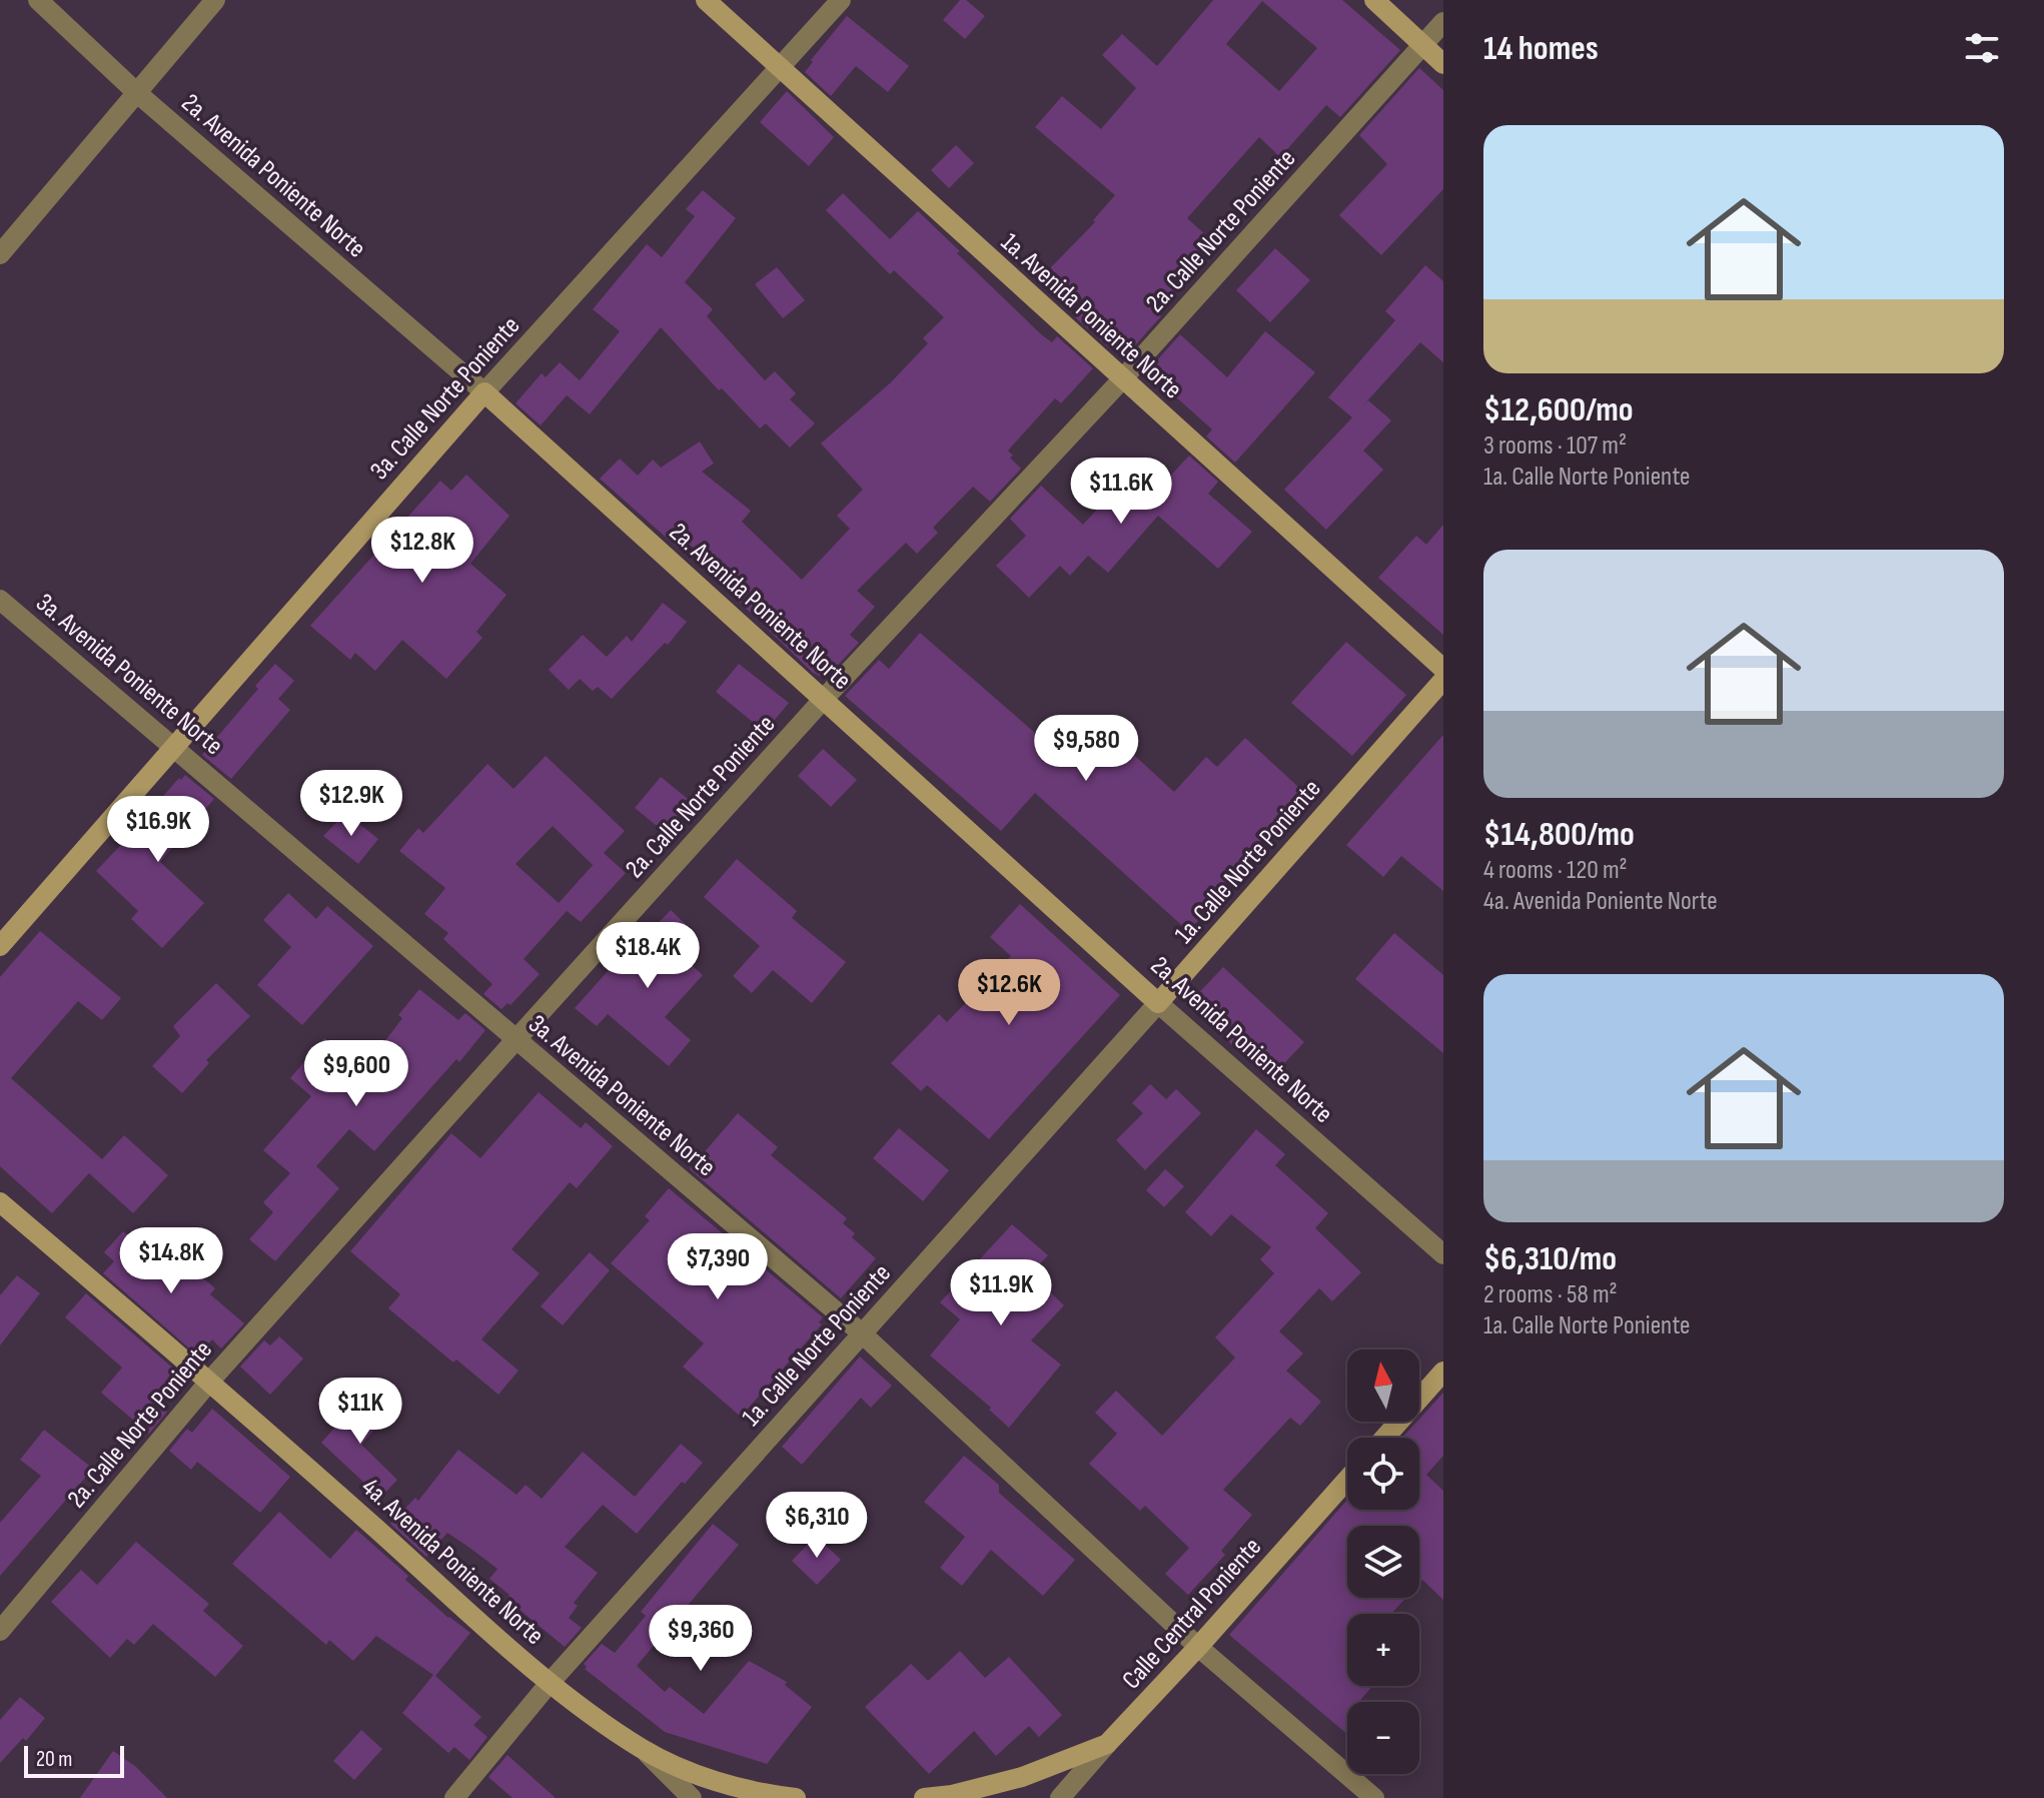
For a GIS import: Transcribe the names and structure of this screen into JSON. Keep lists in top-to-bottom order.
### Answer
{
  "streets": {
    "main road": [
      "2a. Avenida Poniente Norte",
      "1a. Avenida Poniente Norte",
      "3a. Calle Norte Poniente",
      "1a. Calle Norte Poniente",
      "4a. Avenida Poniente Norte",
      "Calle Central Poniente"
    ],
    "street": ["2a. Calle Norte Poniente", "3a. Avenida Poniente Norte"]
  },
  "crossings": [
    ["2a. Avenida Poniente Norte", "2a. Calle Norte Poniente"],
    ["2a. Avenida Poniente Norte", "3a. Calle Norte Poniente"],
    ["2a. Avenida Poniente Norte", "1a. Calle Norte Poniente"],
    ["2a. Calle Norte Poniente", "1a. Avenida Poniente Norte"],
    ["2a. Calle Norte Poniente", "3a. Avenida Poniente Norte"],
    ["2a. Calle Norte Poniente", "4a. Avenida Poniente Norte"],
    ["1a. Avenida Poniente Norte", "3a. Calle Norte Poniente"],
    ["3a. Calle Norte Poniente", "3a. Avenida Poniente Norte"],
    ["3a. Avenida Poniente Norte", "1a. Calle Norte Poniente"],
    ["3a. Avenida Poniente Norte", "Calle Central Poniente"],
    ["1a. Calle Norte Poniente", "4a. Avenida Poniente Norte"]
  ],
  "scale_bar": "20 m",
  "north": "top",
  "page": {
    "heading": "14 homes",
    "list": [
      {
        "name": "$12,600/mo",
        "note": "3 rooms · 107 m² · 1a. Calle Norte Poniente"
      },
      {
        "name": "$14,800/mo",
        "note": "4 rooms · 120 m² · 4a. Avenida Poniente Norte"
      },
      {
        "name": "$6,310/mo",
        "note": "2 rooms · 58 m² · 1a. Calle Norte Poniente"
      }
    ],
    "price": [
      "$11.6K",
      "$12.8K",
      "$9,580",
      "$12.9K",
      "$16.9K",
      "$18.4K",
      "$12.6K",
      "$9,600",
      "$14.8K",
      "$7,390",
      "$11.9K",
      "$11K",
      "$6,310",
      "$9,360"
    ],
    "map_buttons": ["+", "−"],
    "scale": "20 m"
  }
}
